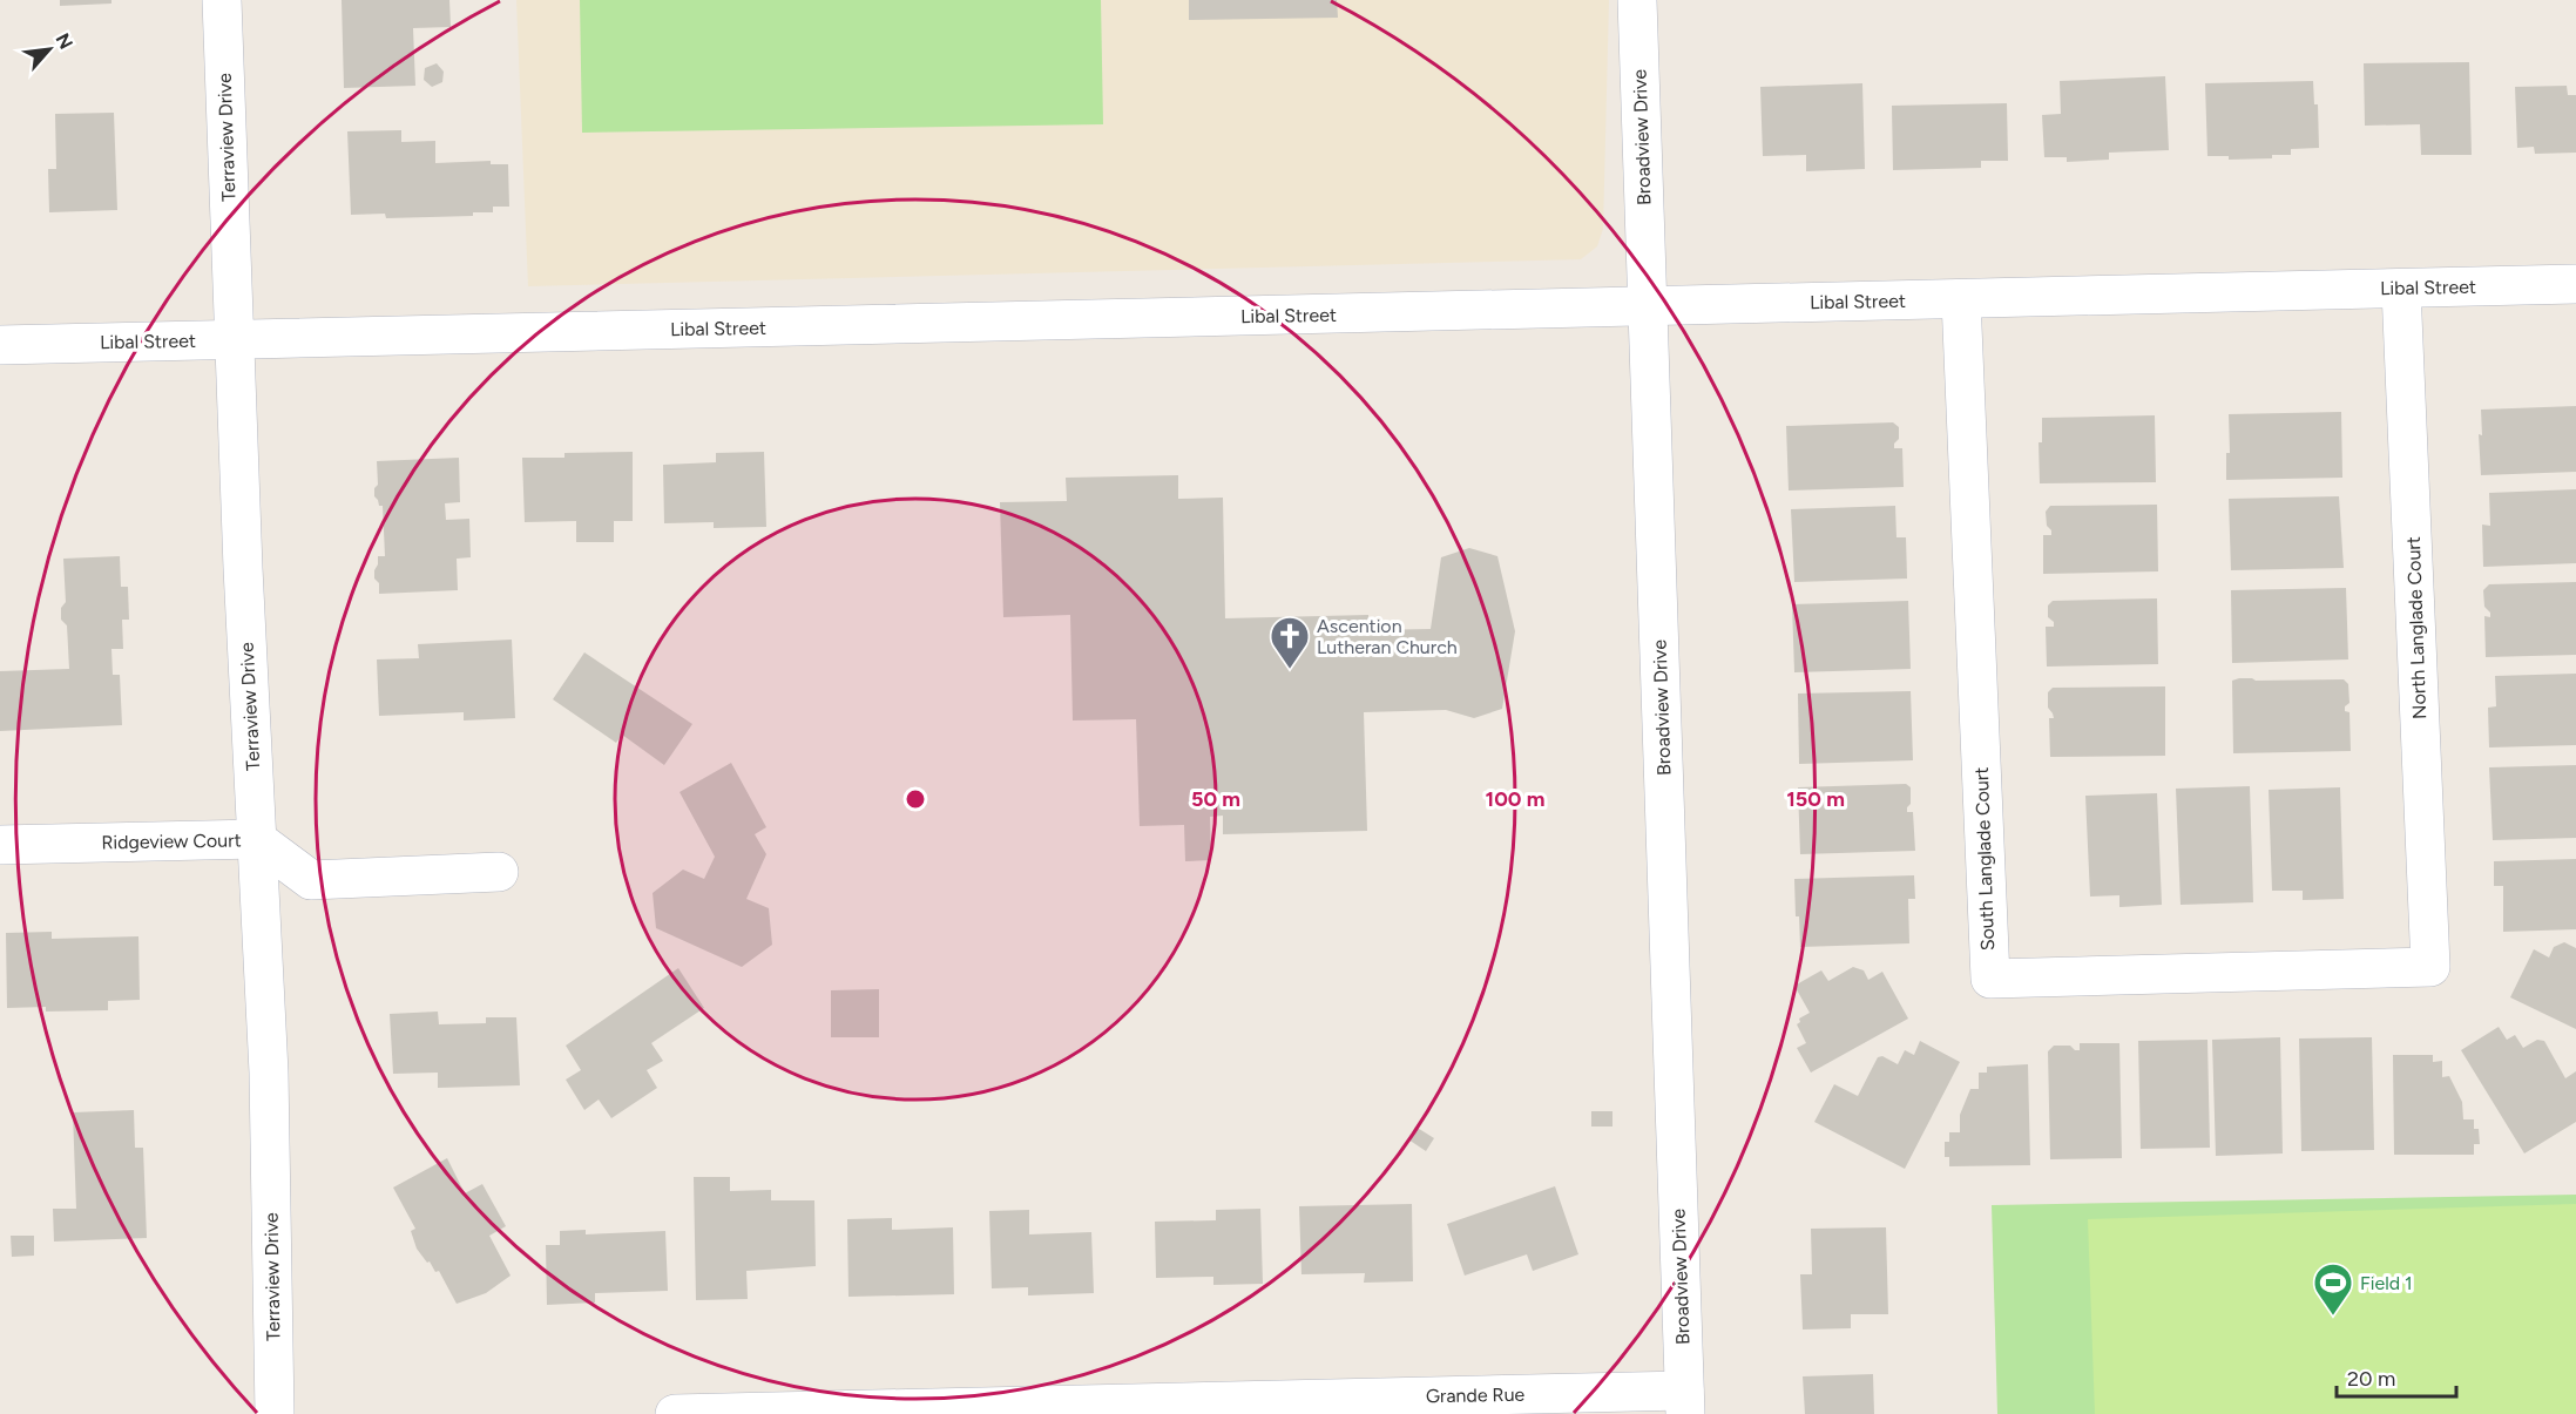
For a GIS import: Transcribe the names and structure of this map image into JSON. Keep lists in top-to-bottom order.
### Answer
{
  "streets": {
    "street": [
      "Terraview Drive",
      "Broadview Drive",
      "Libal Street",
      "North Langlade Court",
      "Ridgeview Court",
      "South Langlade Court",
      "Grande Rue"
    ]
  },
  "crossings": [
    ["Terraview Drive", "Libal Street"],
    ["Terraview Drive", "Ridgeview Court"],
    ["Broadview Drive", "Libal Street"],
    ["Broadview Drive", "Grande Rue"],
    ["Libal Street", "North Langlade Court"],
    ["Libal Street", "South Langlade Court"],
    ["North Langlade Court", "South Langlade Court"]
  ],
  "places": {
    "church": ["Ascention Lutheran Church"],
    "sports": ["Field 1"]
  },
  "scale_bar": "20 m",
  "north": "top right",
  "rings": ["50 m", "100 m", "150 m"]
}
